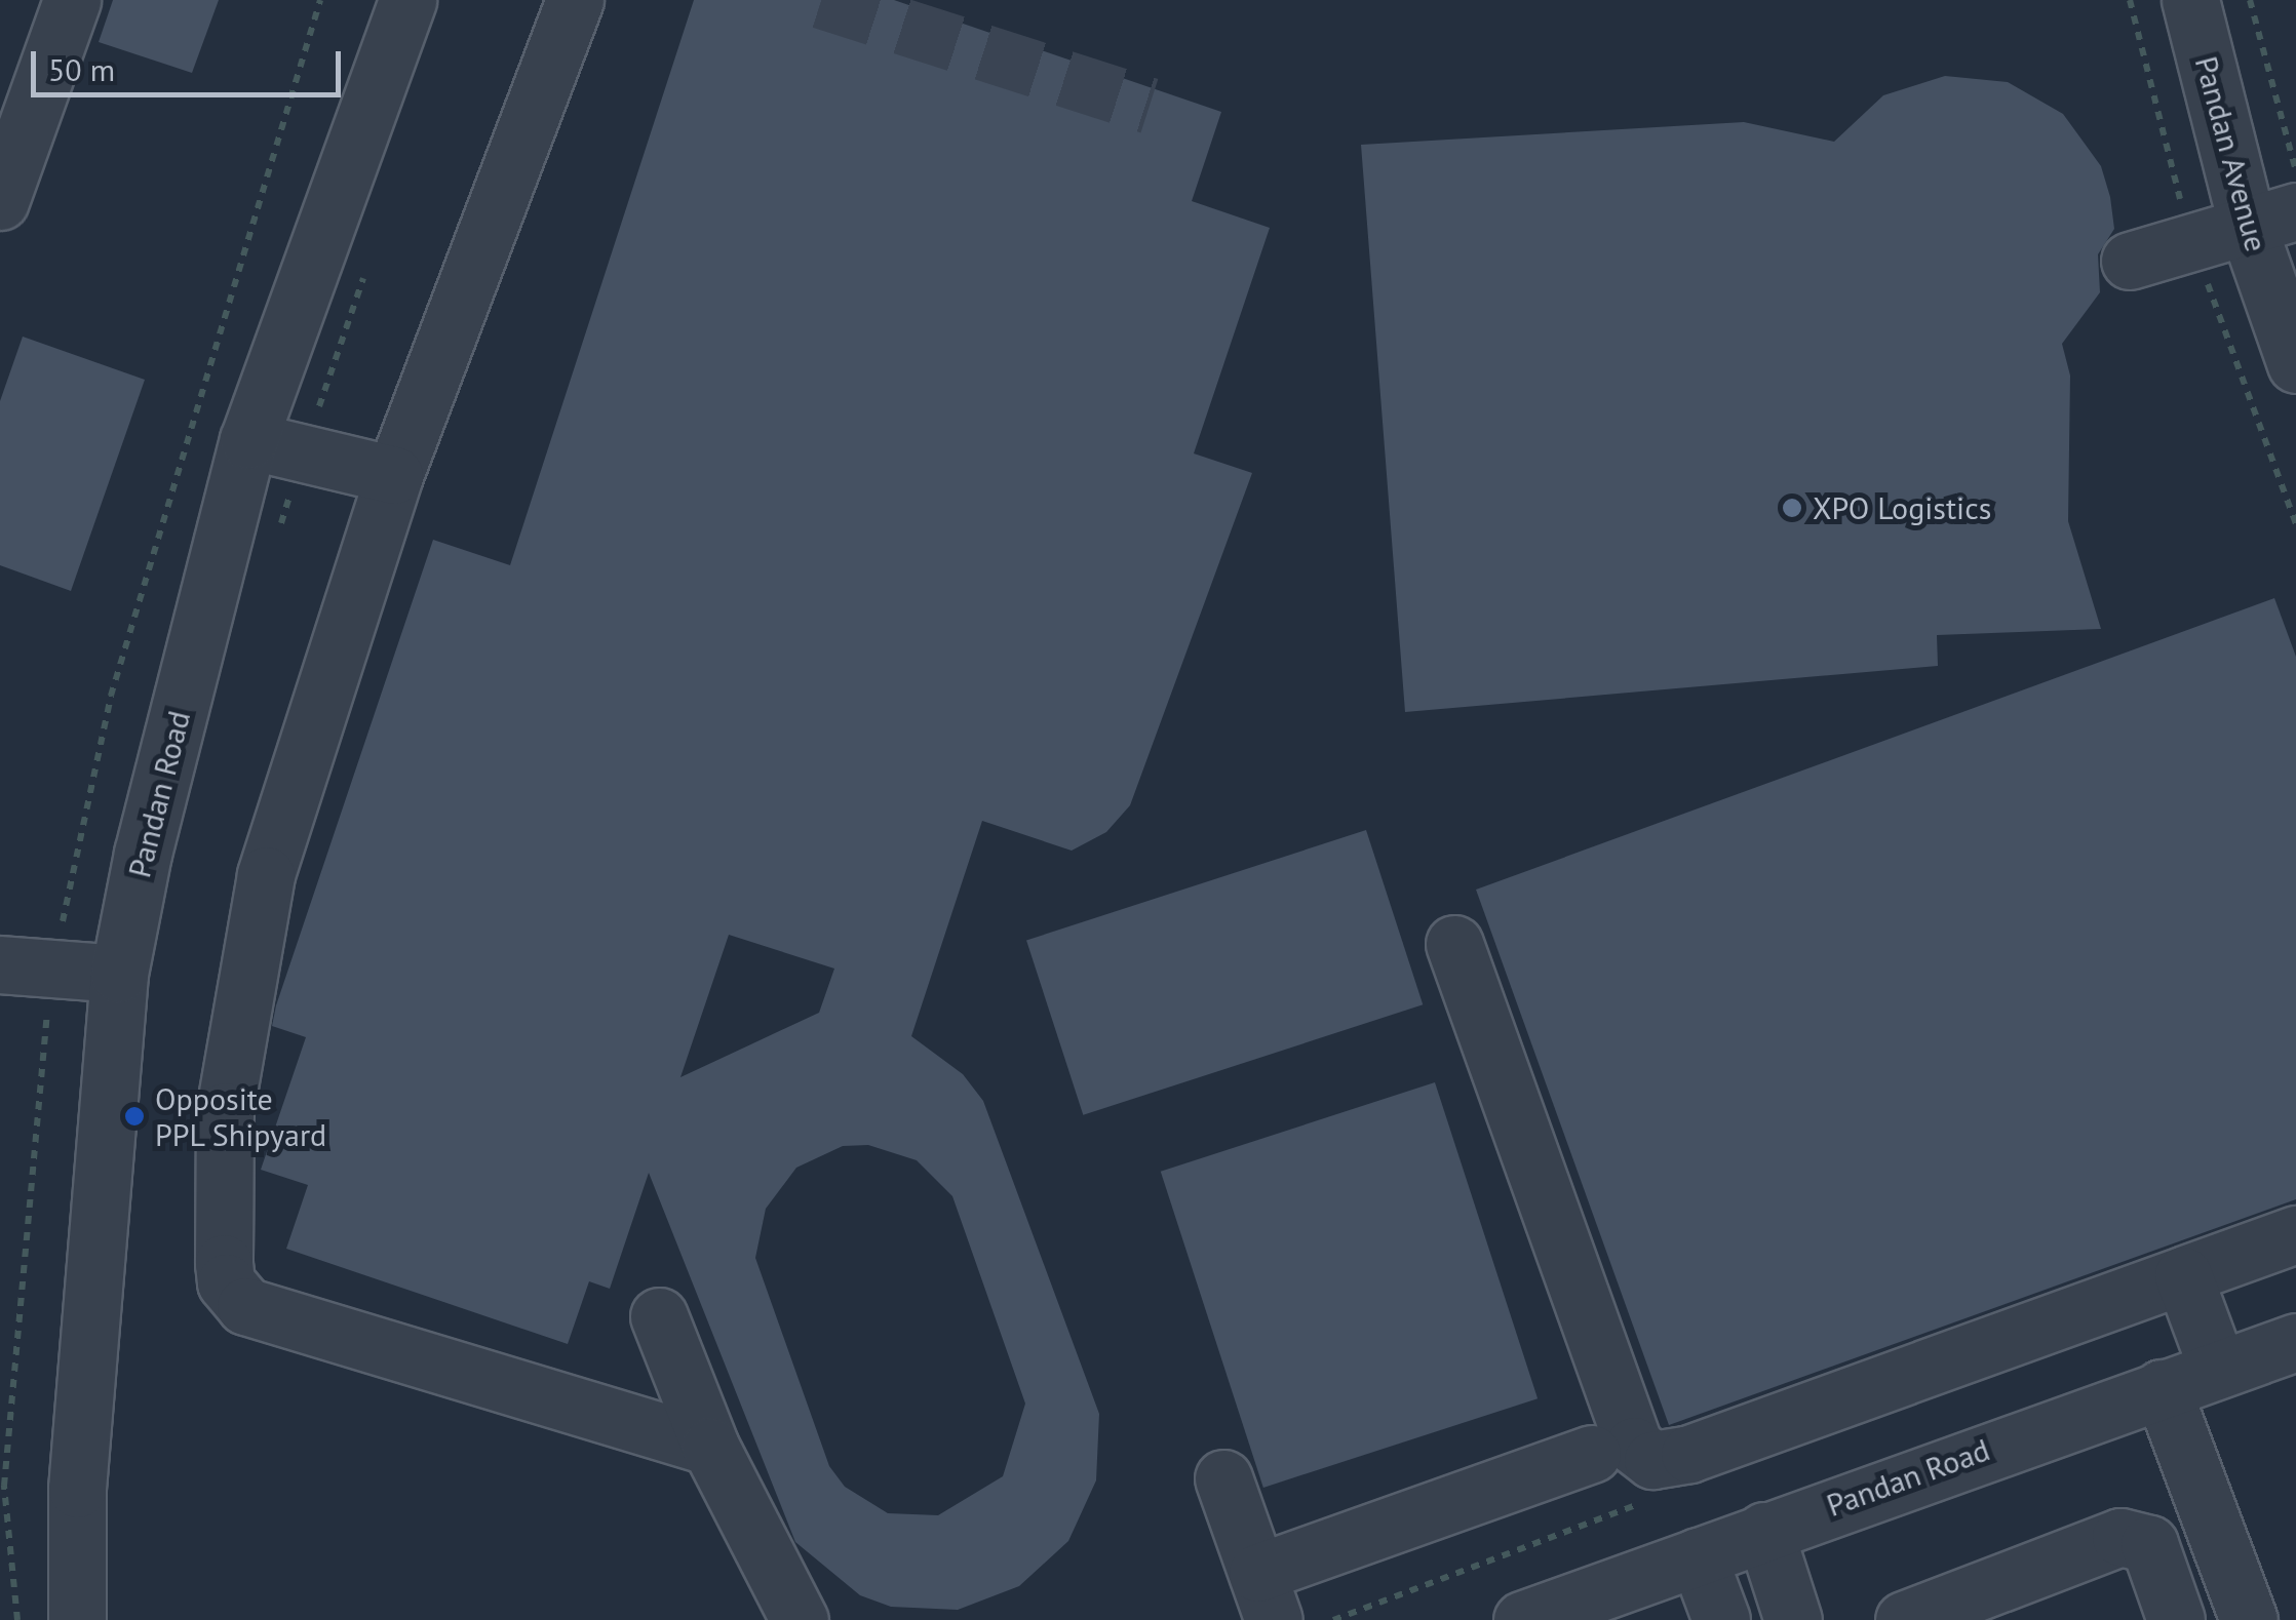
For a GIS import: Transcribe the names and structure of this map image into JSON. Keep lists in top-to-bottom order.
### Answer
{
  "streets": {
    "street": ["Pandan Avenue", "Pandan Road"]
  },
  "places": ["XPO Logistics", "Opposite PPL Shipyard"],
  "scale_bar": "50 m"
}
